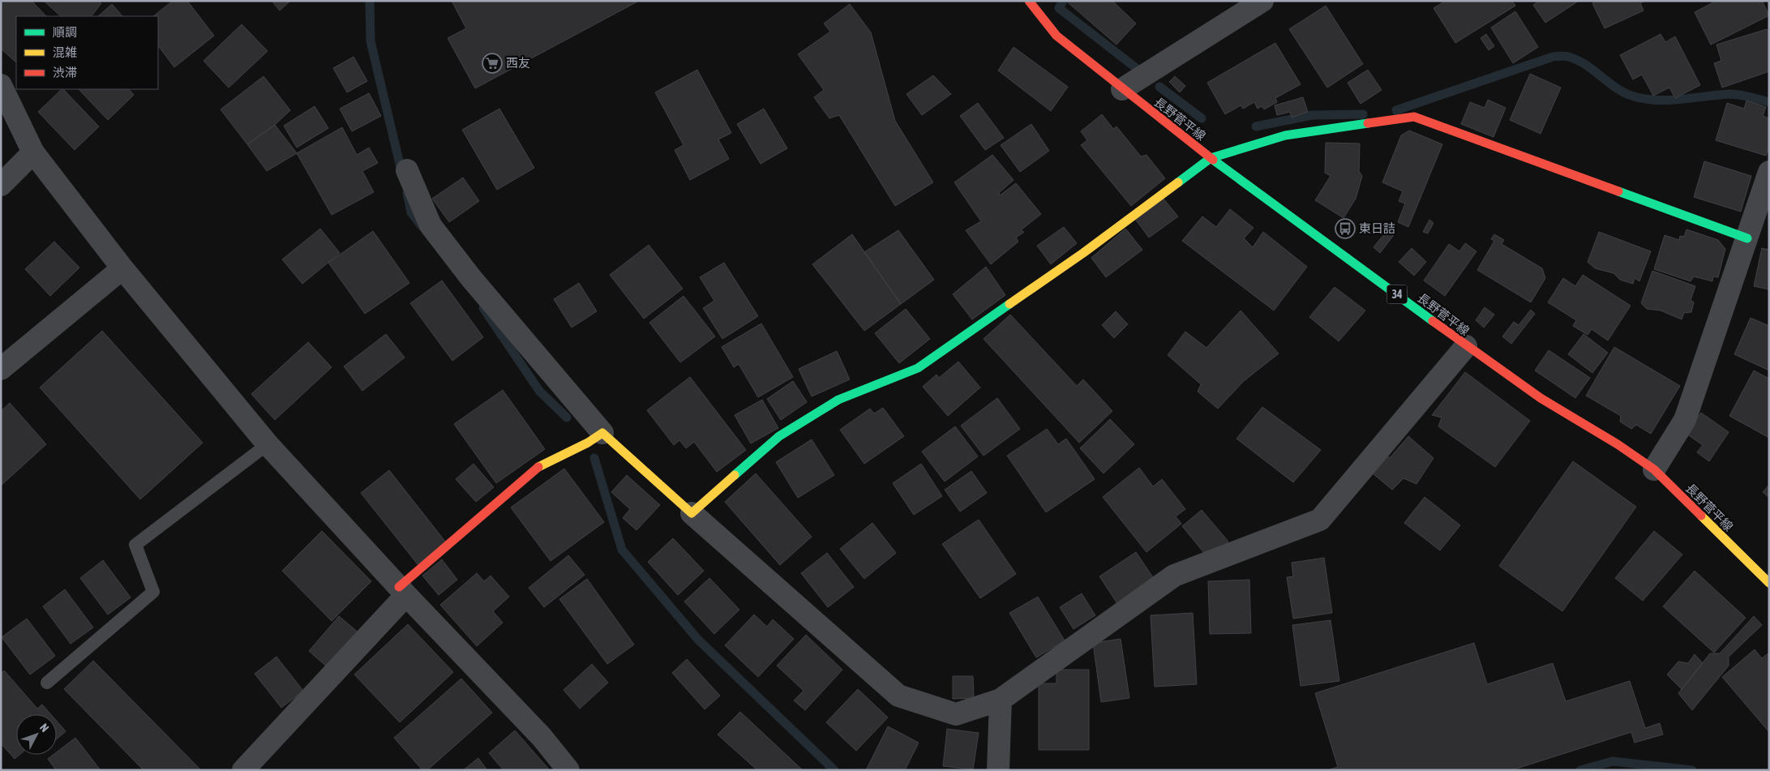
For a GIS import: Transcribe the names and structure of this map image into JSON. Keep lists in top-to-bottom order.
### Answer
{
  "streets": {
    "street": ["長野菅平線", "34"]
  },
  "places": {
    "supermarket": ["西友"],
    "bus stop": ["東日詰"]
  },
  "legend": ["順調", "混雑", "渋滞"],
  "north": "top right"
}
